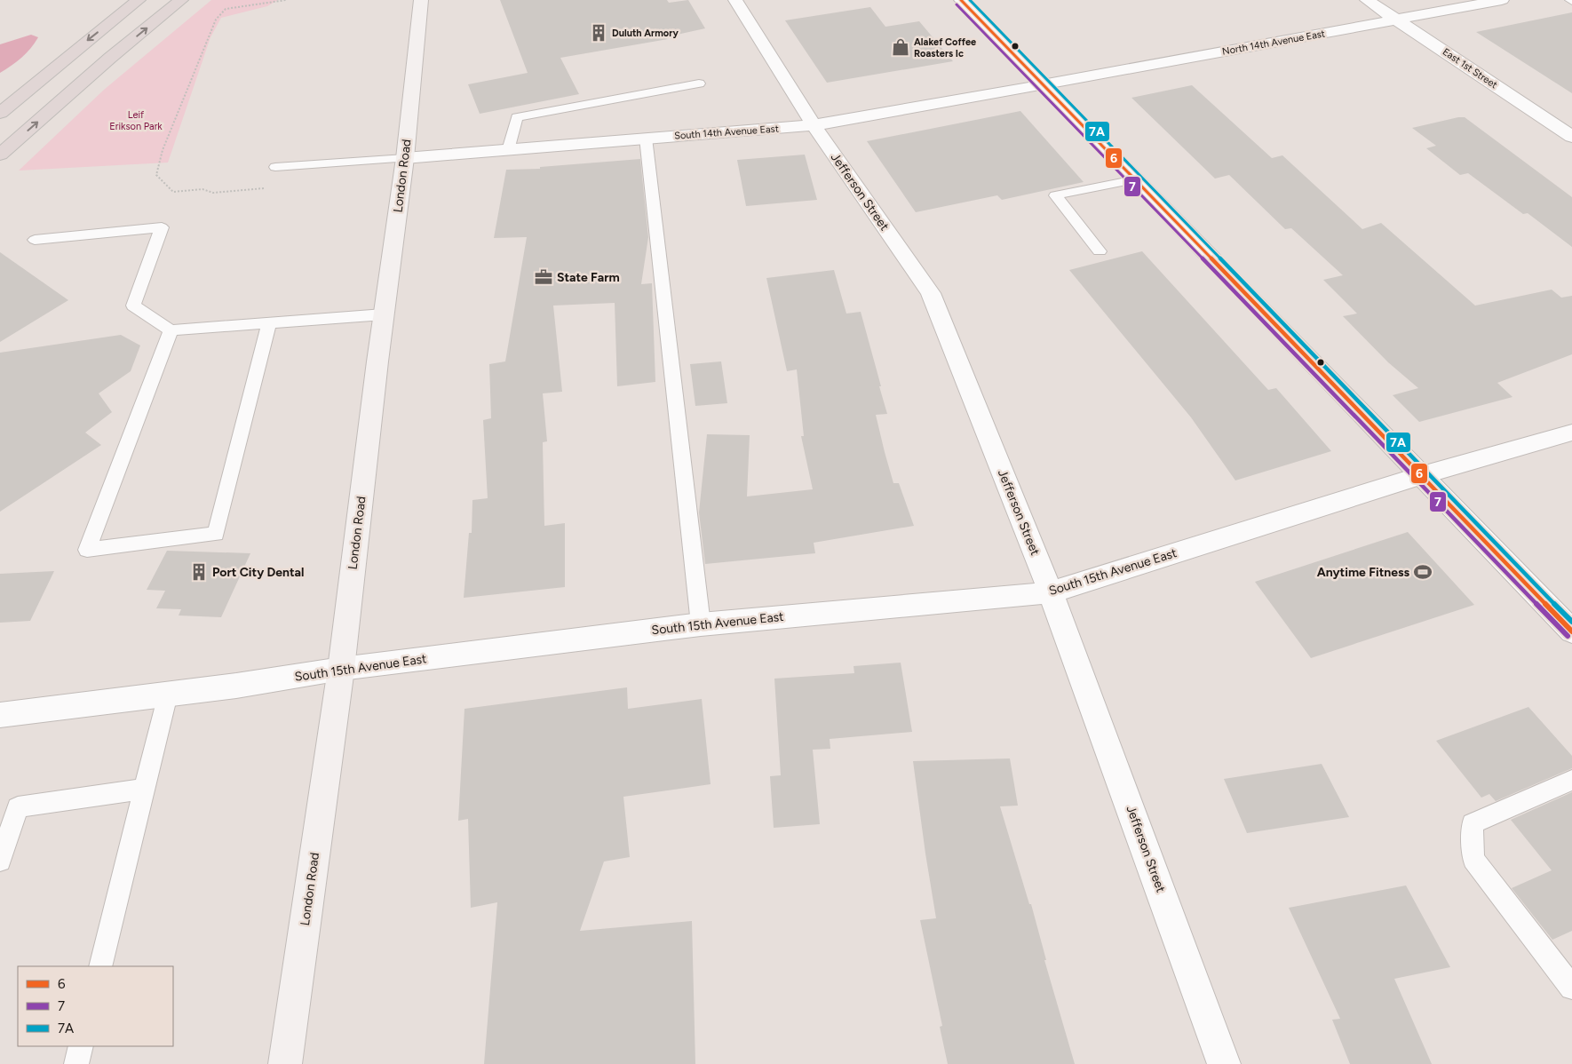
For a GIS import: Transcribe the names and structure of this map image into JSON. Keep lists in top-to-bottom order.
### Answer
{
  "streets": {
    "main road": ["London Road"],
    "street": [
      "North 14th Avenue East",
      "East 1st Street",
      "South 14th Avenue East",
      "Jefferson Street",
      "South 15th Avenue East"
    ]
  },
  "crossings": [
    ["North 14th Avenue East", "East 1st Street"],
    ["North 14th Avenue East", "South 14th Avenue East"],
    ["South 14th Avenue East", "London Road"],
    ["South 14th Avenue East", "Jefferson Street"],
    ["London Road", "South 15th Avenue East"],
    ["Jefferson Street", "South 15th Avenue East"]
  ],
  "parks": ["Leif Erikson Park"],
  "places": {
    "building": ["Duluth Armory", "Port City Dental"],
    "shop": ["Alakef Coffee Roasters Ic"],
    "office": ["State Farm"],
    "sports": ["Anytime Fitness"]
  },
  "lines": ["transit line 6", "transit line 7A", "transit line 7"],
  "legend": ["6", "7", "7A"]
}
